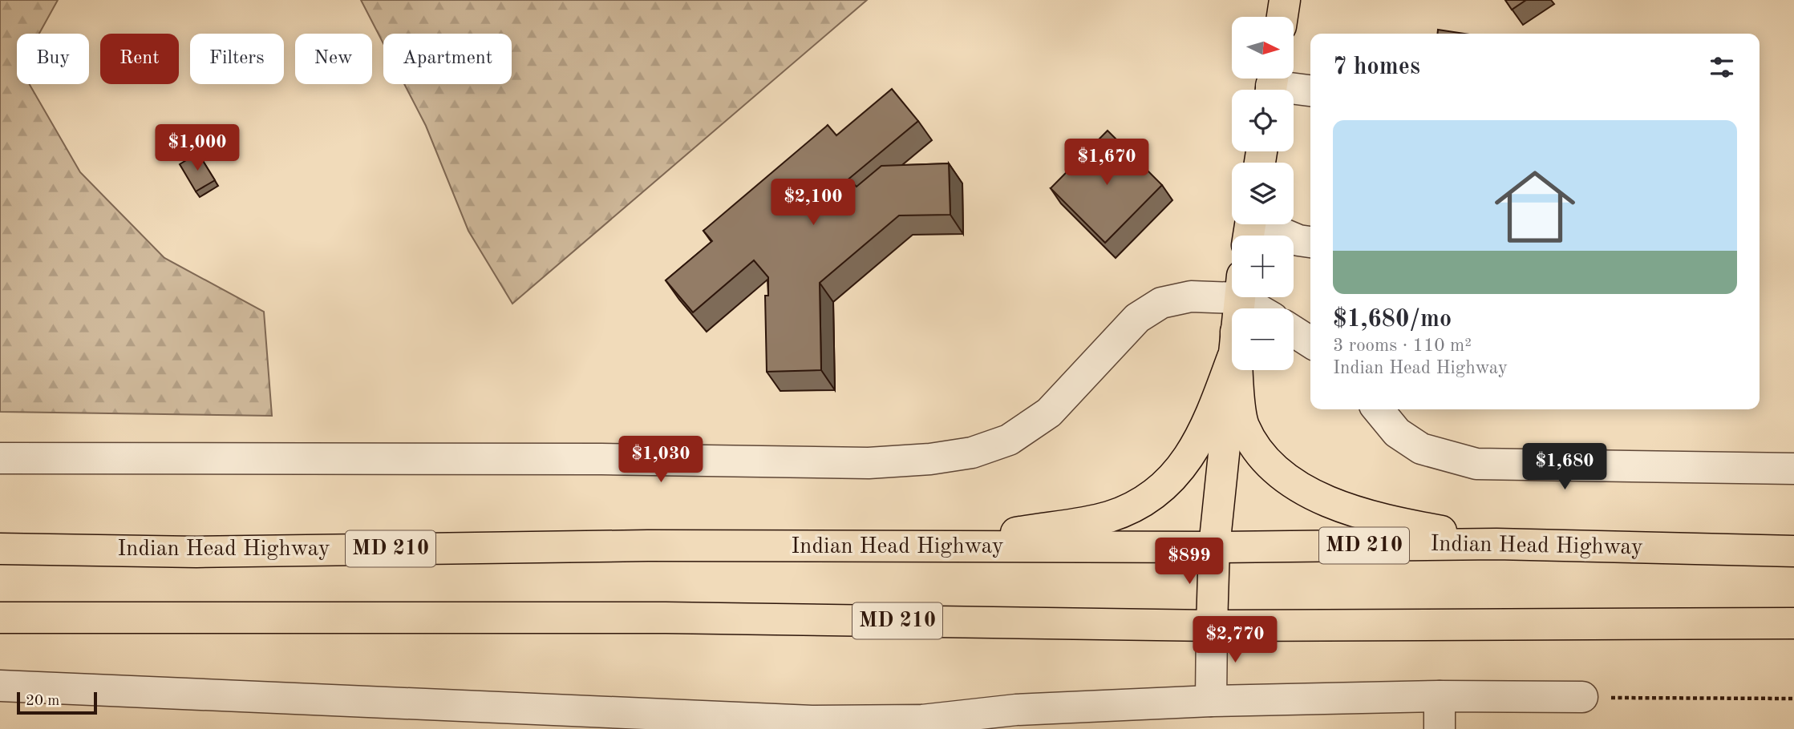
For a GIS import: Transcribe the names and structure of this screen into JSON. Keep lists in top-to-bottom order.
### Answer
{
  "streets": {
    "main road": ["MD 210", "Indian Head Highway"]
  },
  "scale_bar": "20 m",
  "north": "right",
  "page": {
    "map_buttons": ["+", "−"],
    "chip": [
      "Buy",
      "Rent",
      "Filters",
      "New",
      "Apartment"
    ],
    "heading": "7 homes",
    "list": [
      {
        "name": "$1,680/mo",
        "note": "3 rooms · 110 m² · Indian Head Highway"
      }
    ],
    "price": [
      "$1,000",
      "$1,670",
      "$2,100",
      "$1,030",
      "$1,680",
      "$899",
      "$2,770"
    ],
    "scale": "20 m"
  }
}
